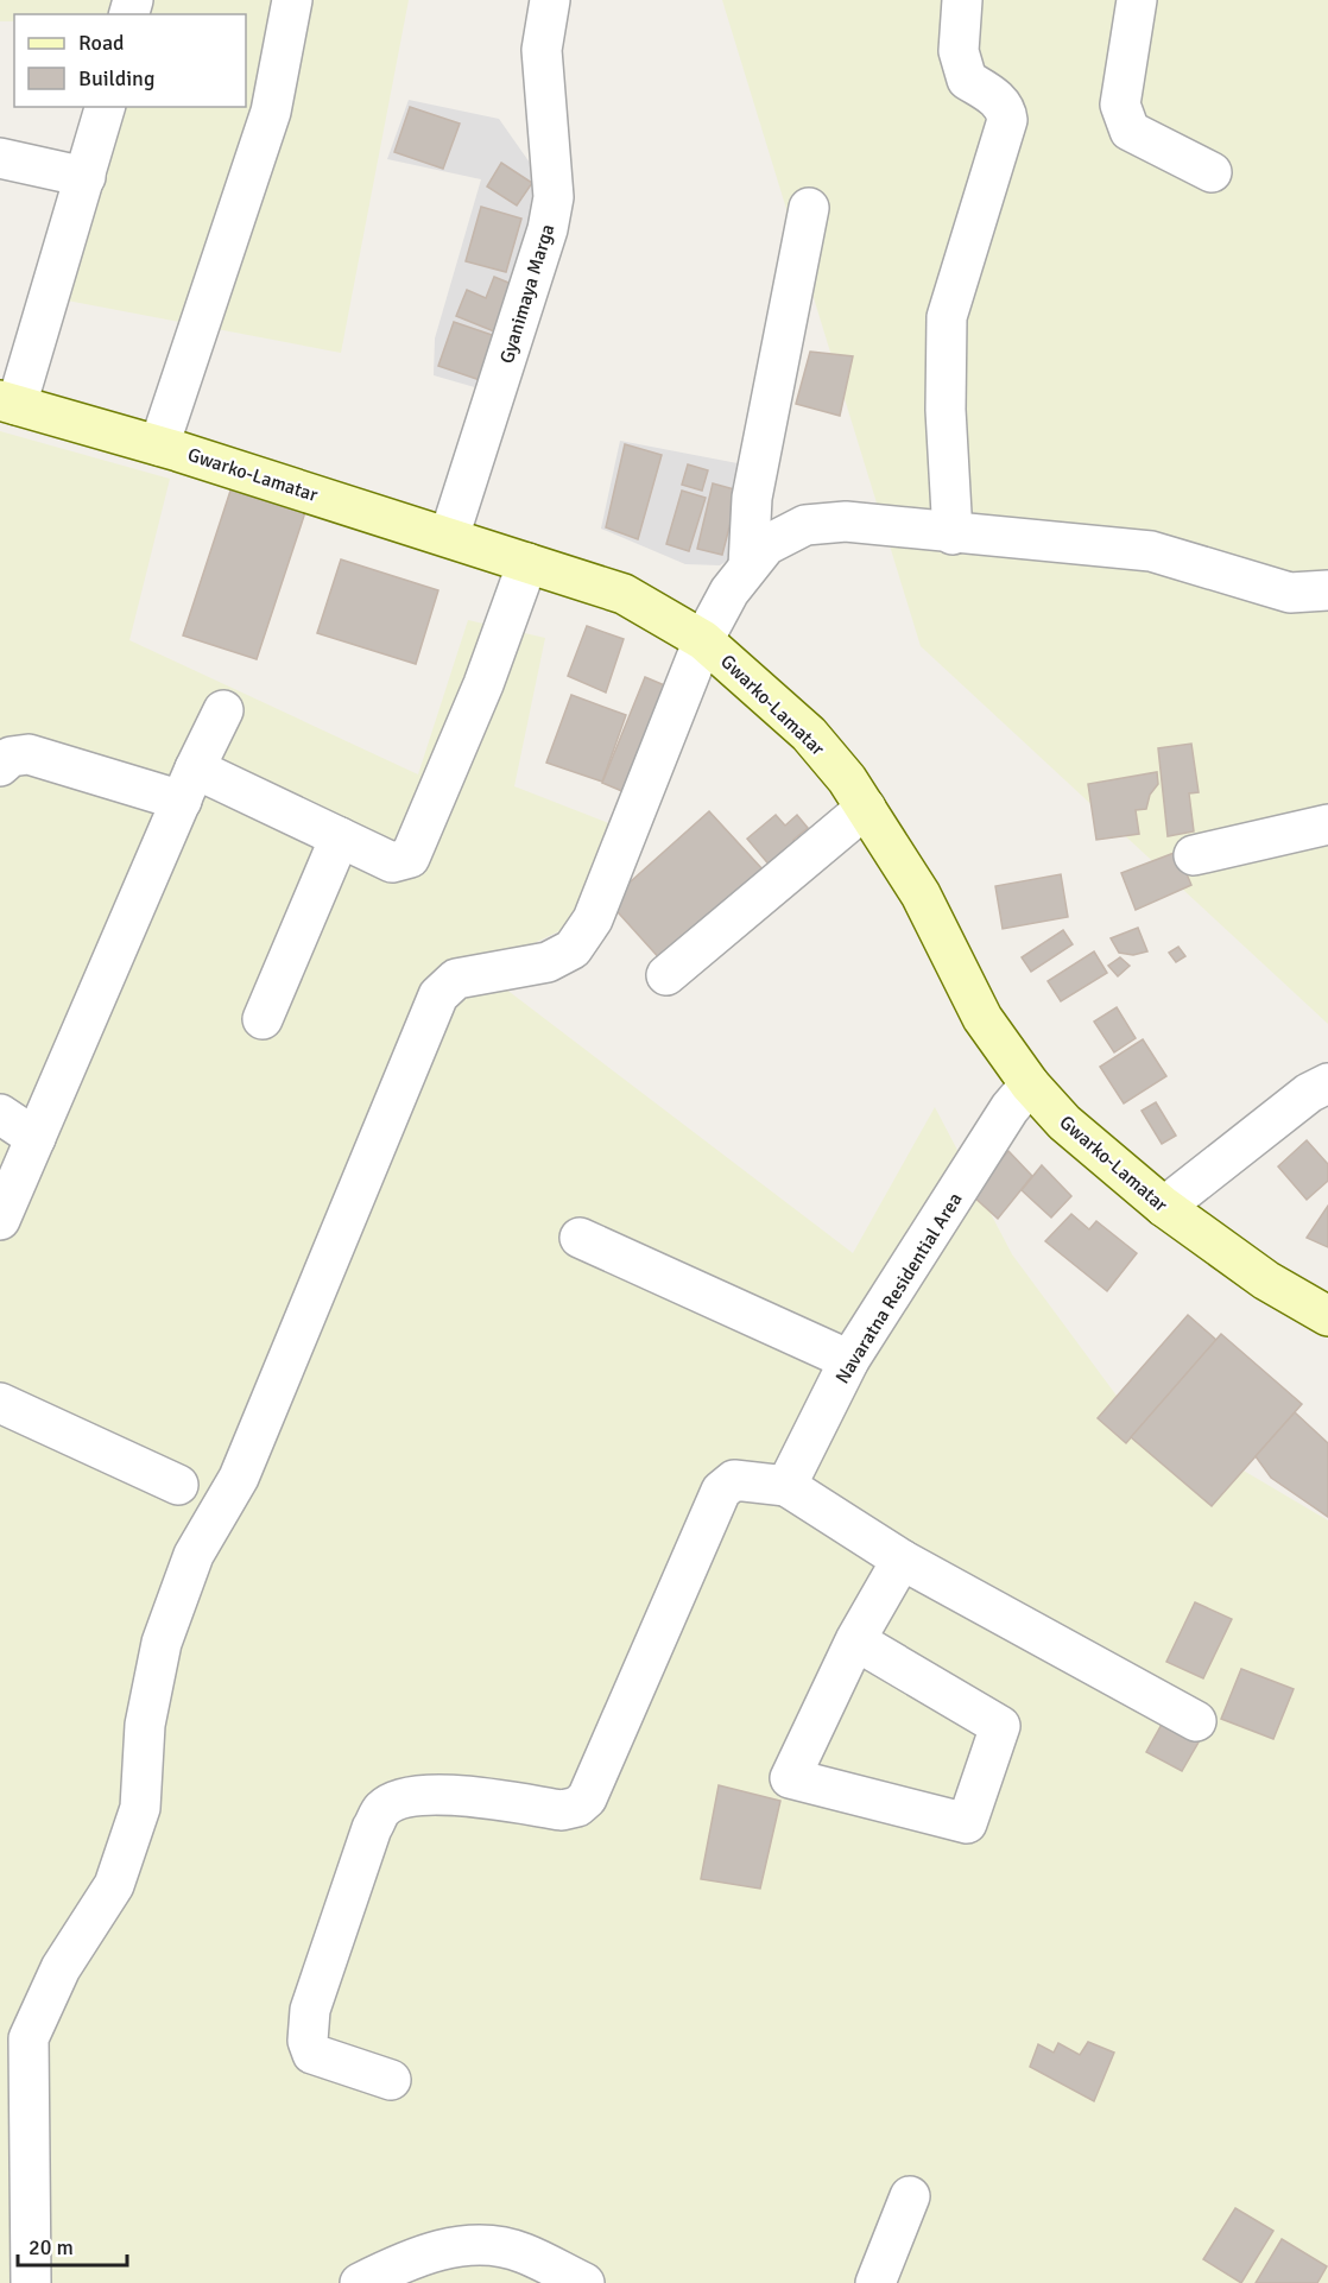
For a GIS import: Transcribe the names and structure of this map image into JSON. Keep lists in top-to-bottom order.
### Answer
{
  "streets": {
    "main road": ["Gwarko-Lamatar"],
    "street": ["Gyanimaya Marga", "Navaratna Residential Area"]
  },
  "crossings": [
    ["Gyanimaya Marga", "Gwarko-Lamatar"],
    ["Gwarko-Lamatar", "Navaratna Residential Area"]
  ],
  "legend": ["Road", "Building"],
  "scale_bar": "20 m"
}
